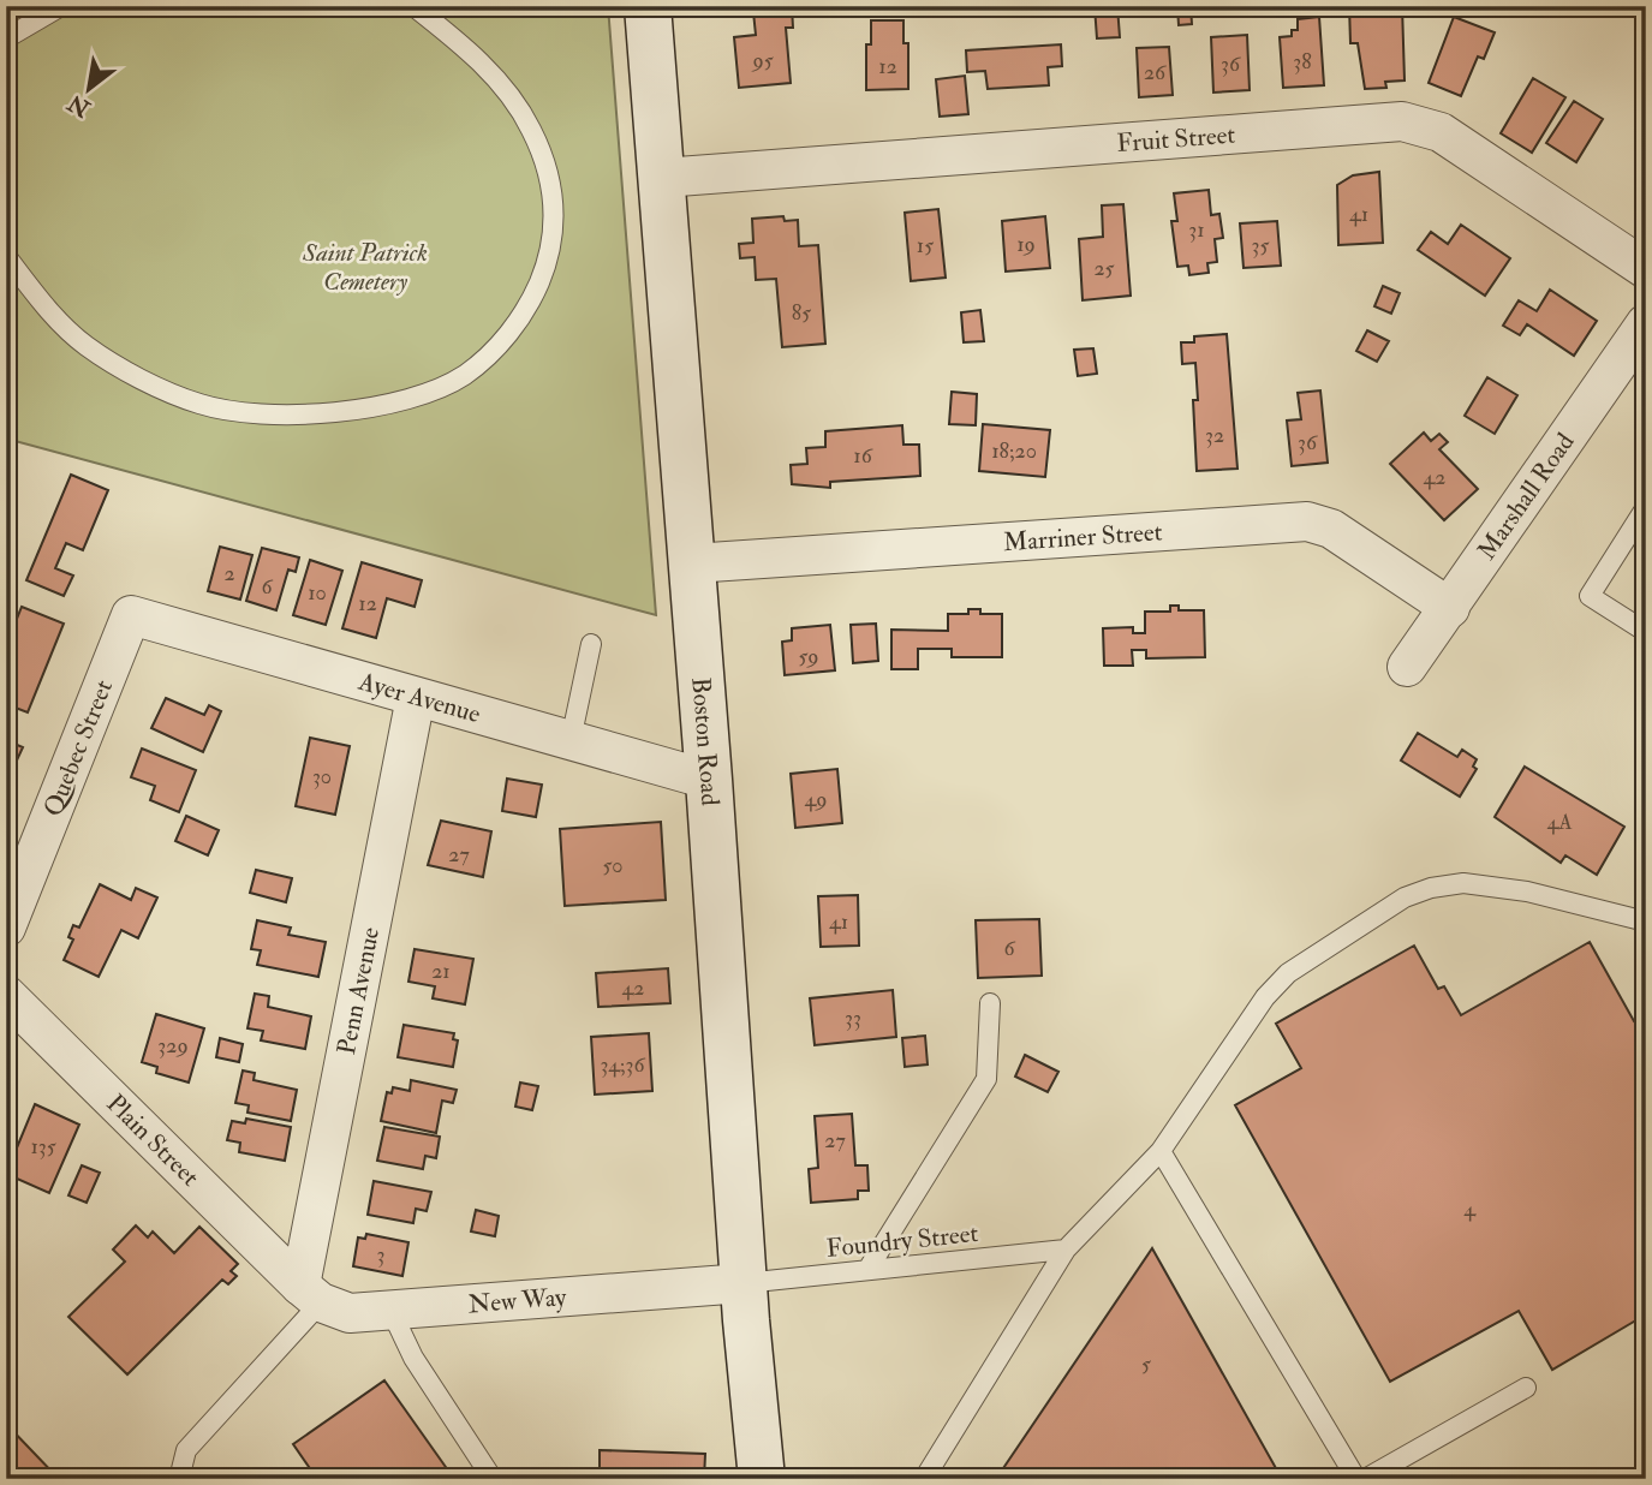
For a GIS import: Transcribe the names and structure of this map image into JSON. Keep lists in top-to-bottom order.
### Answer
{
  "streets": {
    "main road": ["Boston Road"],
    "street": [
      "Fruit Street",
      "Marshall Road",
      "Marriner Street",
      "Ayer Avenue",
      "Quebec Street",
      "Penn Avenue",
      "Plain Street",
      "New Way"
    ],
    "lane": ["Foundry Street"]
  },
  "crossings": [
    ["Fruit Street", "Boston Road"],
    ["Marshall Road", "Marriner Street"],
    ["Marriner Street", "Boston Road"],
    ["Ayer Avenue", "Boston Road"],
    ["Ayer Avenue", "Quebec Street"],
    ["Ayer Avenue", "Penn Avenue"],
    ["Boston Road", "Foundry Street"],
    ["Boston Road", "New Way"],
    ["Penn Avenue", "Plain Street"],
    ["Penn Avenue", "New Way"],
    ["Plain Street", "New Way"],
    ["Foundry Street", "New Way"]
  ],
  "parks": ["Saint Patrick Cemetery"],
  "house_numbers": [
    "95",
    "38",
    "36",
    "12",
    "26",
    "41",
    "31",
    "19",
    "15",
    "35",
    "25",
    "85",
    "32",
    "36",
    "18;20",
    "16",
    "42",
    "2",
    "6",
    "10",
    "12",
    "59",
    "30",
    "49",
    "4A",
    "27",
    "50",
    "41",
    "6",
    "21",
    "42",
    "33",
    "329",
    "34;36",
    "27",
    "135",
    "4",
    "3",
    "5"
  ],
  "north": "bottom left"
}
